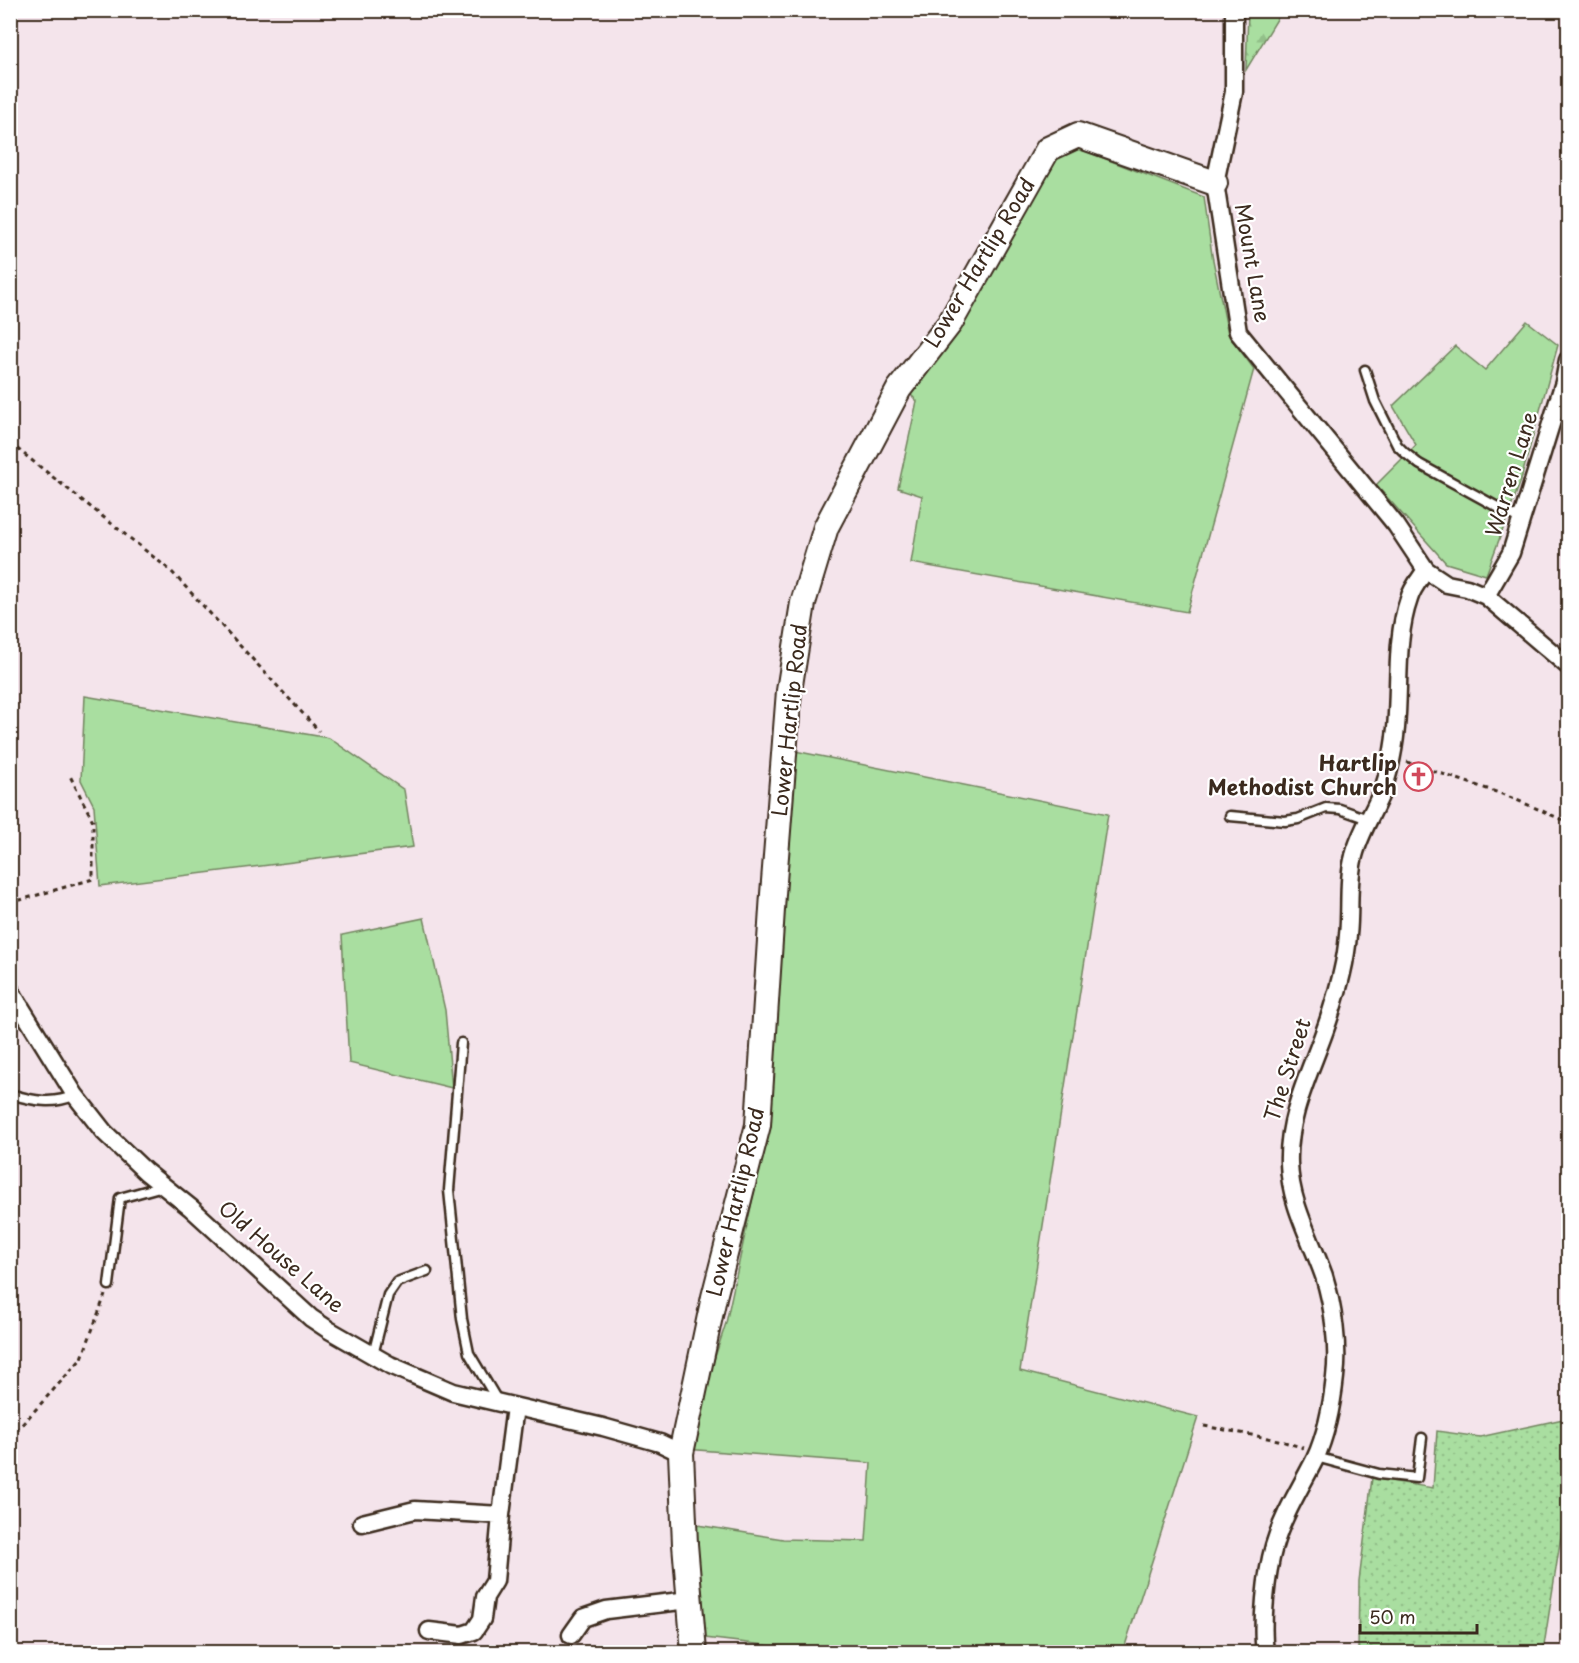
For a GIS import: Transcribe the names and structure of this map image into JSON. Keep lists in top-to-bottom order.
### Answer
{
  "streets": {
    "street": [
      "Lower Hartlip Road",
      "Mount Lane",
      "Warren Lane",
      "The Street",
      "Old House Lane"
    ]
  },
  "crossings": [
    ["Lower Hartlip Road", "Mount Lane"],
    ["Lower Hartlip Road", "Old House Lane"],
    ["Mount Lane", "The Street"]
  ],
  "places": {
    "church": ["Hartlip Methodist Church"]
  },
  "scale_bar": "50 m"
}
